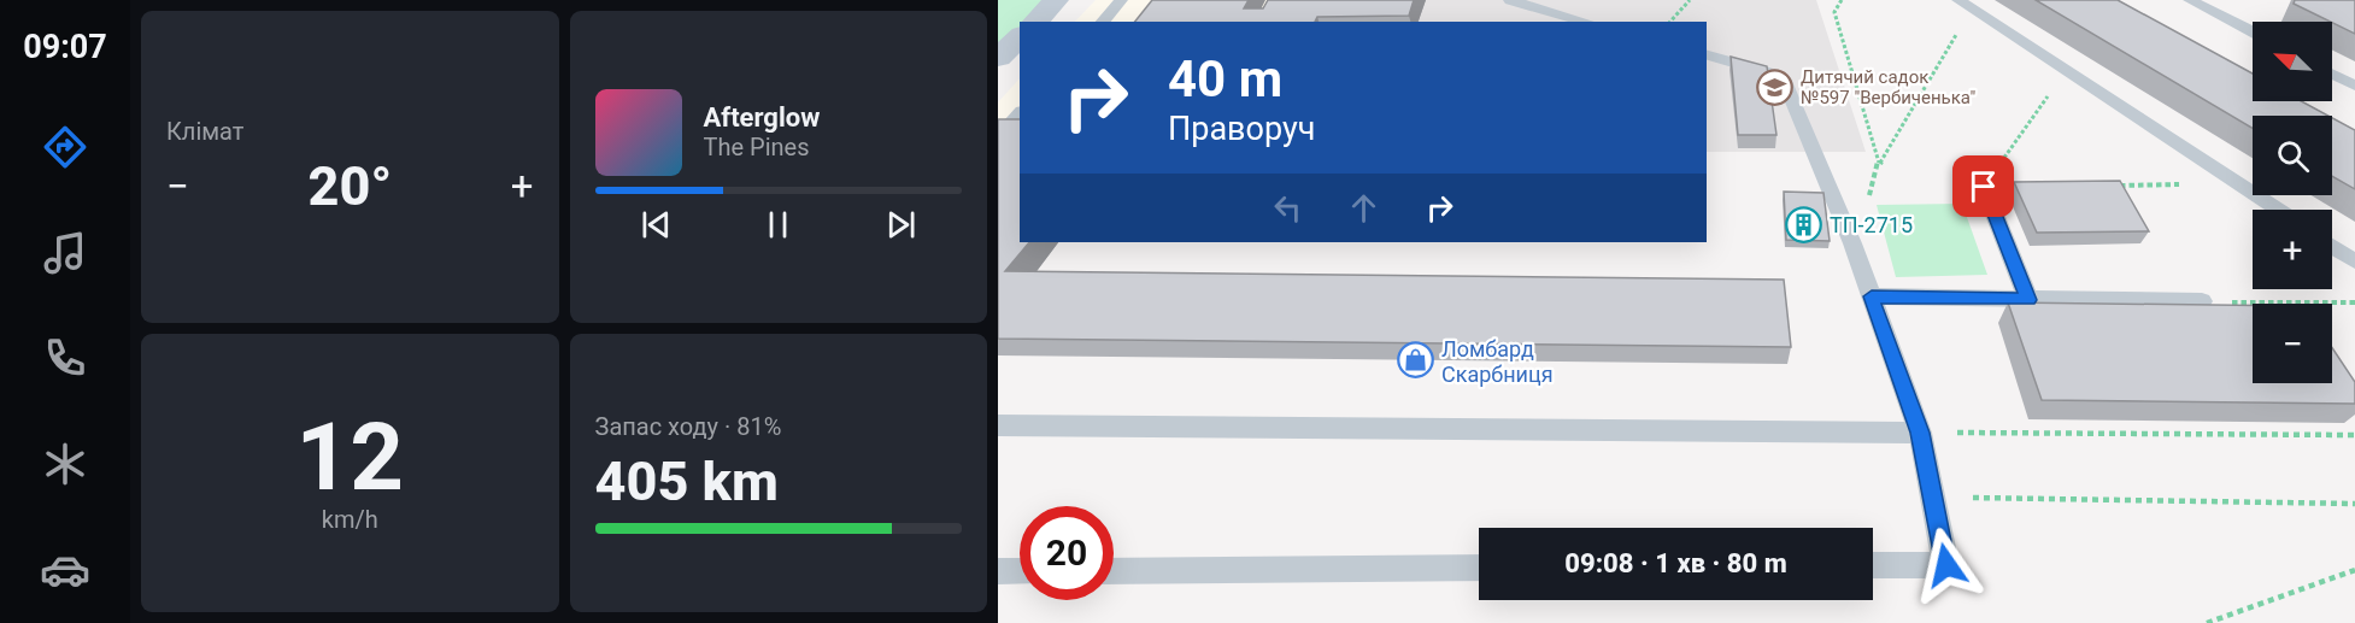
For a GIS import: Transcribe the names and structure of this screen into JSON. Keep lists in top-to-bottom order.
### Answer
{
  "places": {
    "school or university": ["Дитячий садок №597 \"Вербиченька\""],
    "building": ["ТП-2715"],
    "shop": ["Ломбард Скарбниця"]
  },
  "north": "top left",
  "page": {
    "tabs": "09:07",
    "tile": [
      "Клімат",
      ["12", "km/h"],
      ["Запас ходу · 81%", "405 km"]
    ],
    "map_buttons": ["+", "−"],
    "turn": ["40 m", "Праворуч"],
    "song": ["Afterglow", "The Pines"],
    "heat": ["−", "20°", "+"],
    "limit": "20",
    "trip": "09:08 · 1 хв · 80 m"
  }
}
